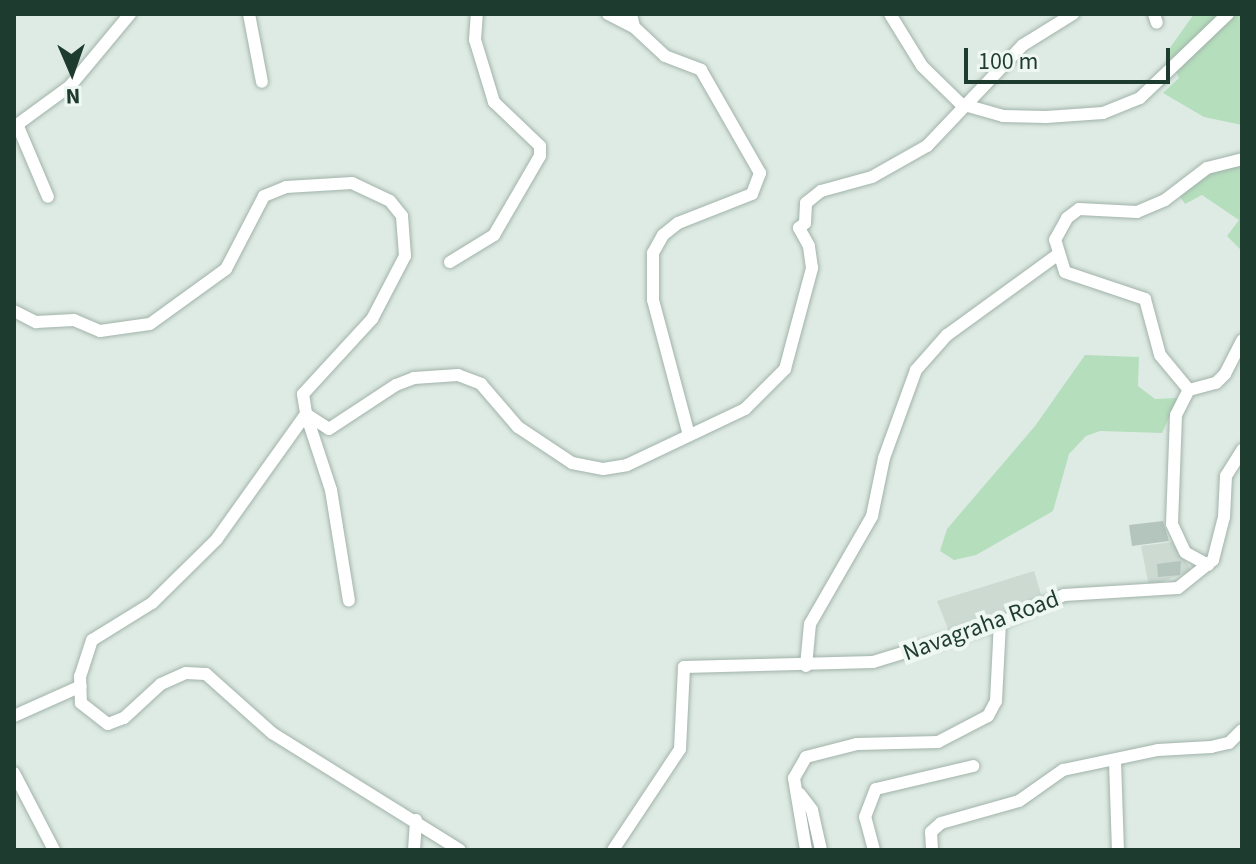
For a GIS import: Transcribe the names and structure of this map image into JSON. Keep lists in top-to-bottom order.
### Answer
{
  "streets": {
    "street": ["Navagraha Road"]
  },
  "scale_bar": "100 m",
  "north": "bottom"
}
